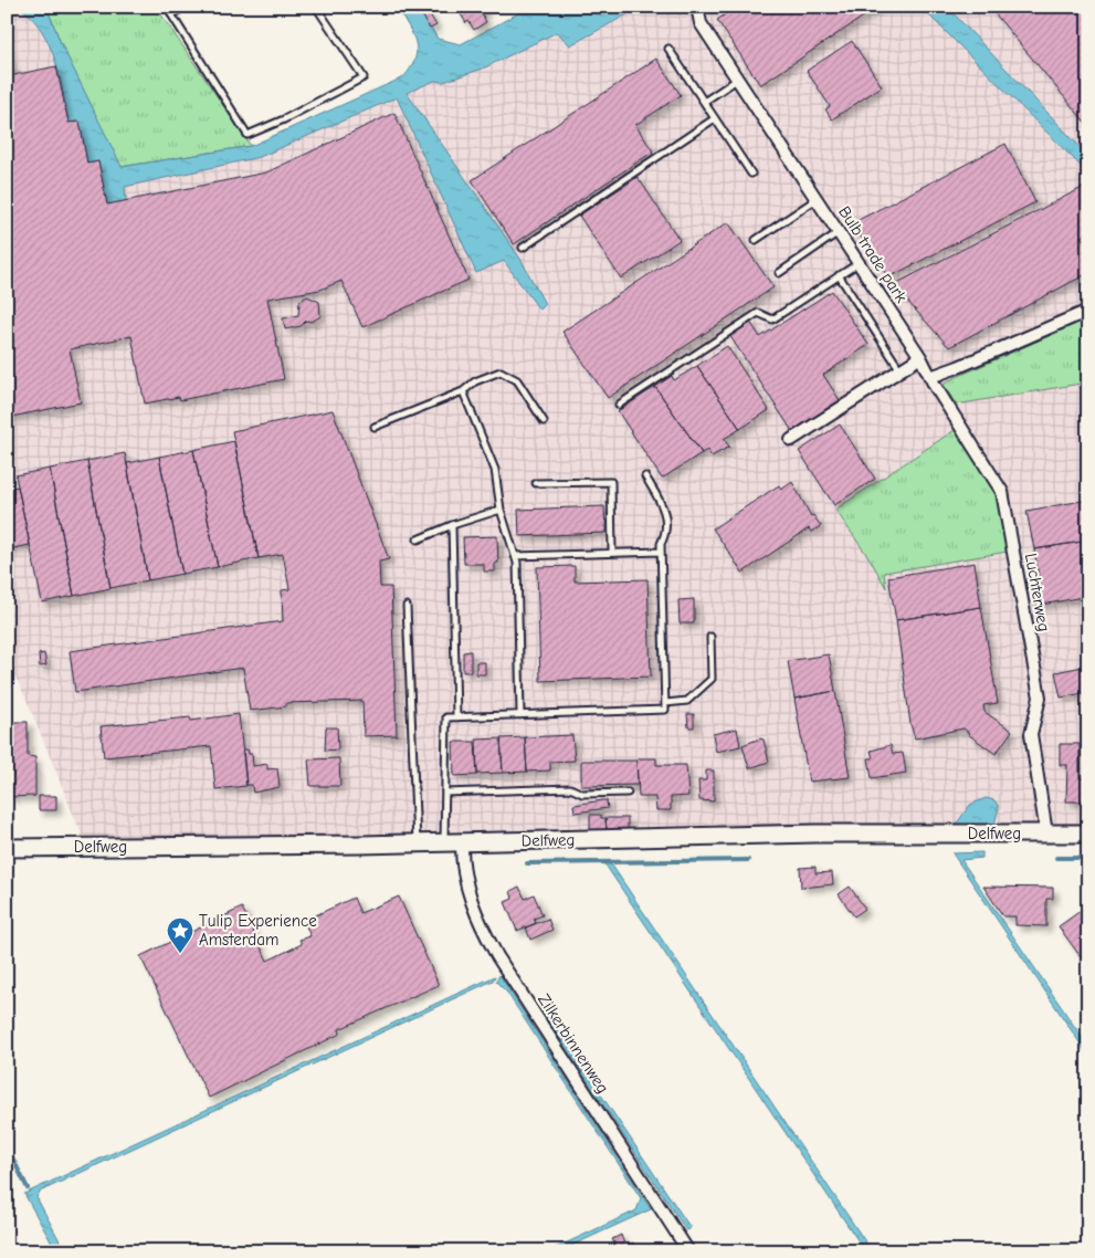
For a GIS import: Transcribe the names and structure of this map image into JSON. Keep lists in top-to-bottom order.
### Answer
{
  "streets": {
    "main road": ["Delfweg"],
    "street": ["Bulb trade park", "Luchterweg", "Zilkerbinnenweg"]
  },
  "crossings": [
    ["Bulb trade park", "Luchterweg"],
    ["Luchterweg", "Delfweg"],
    ["Delfweg", "Zilkerbinnenweg"]
  ],
  "places": {
    "place": ["Tulip Experience Amsterdam"]
  }
}
